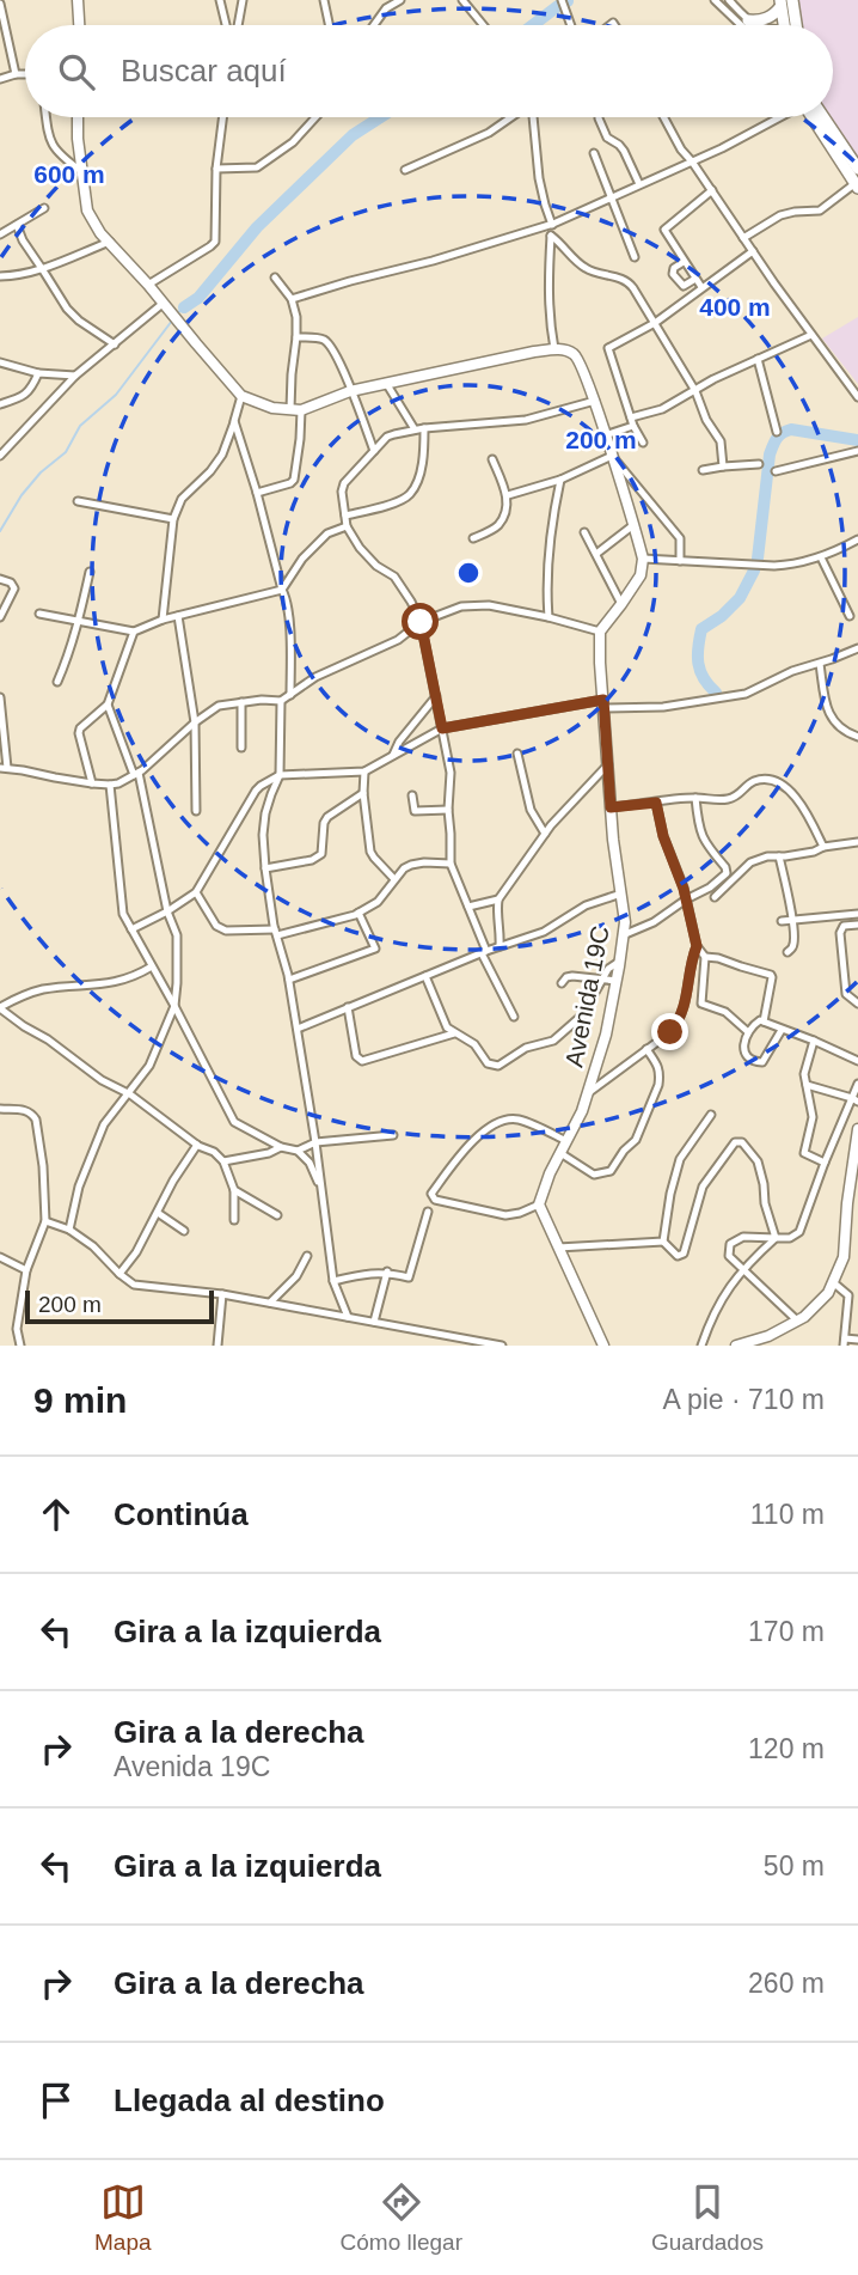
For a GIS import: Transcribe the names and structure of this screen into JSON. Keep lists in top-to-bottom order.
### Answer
{
  "streets": {
    "street": ["Avenida 19C"]
  },
  "scale_bar": "200 m",
  "page": {
    "search": "Buscar aquí",
    "scale": "200 m",
    "heading": ["9 min", "A pie · 710 m"],
    "list": [
      ["Continúa", "110 m"],
      ["Gira a la izquierda", "170 m"],
      ["Gira a la derecha", "Avenida 19C", "120 m"],
      ["Gira a la izquierda", "50 m"],
      ["Gira a la derecha", "260 m"],
      "Llegada al destino"
    ],
    "nav": ["Mapa", "Cómo llegar", "Guardados"]
  },
  "rings": ["600 m", "400 m", "200 m"]
}
